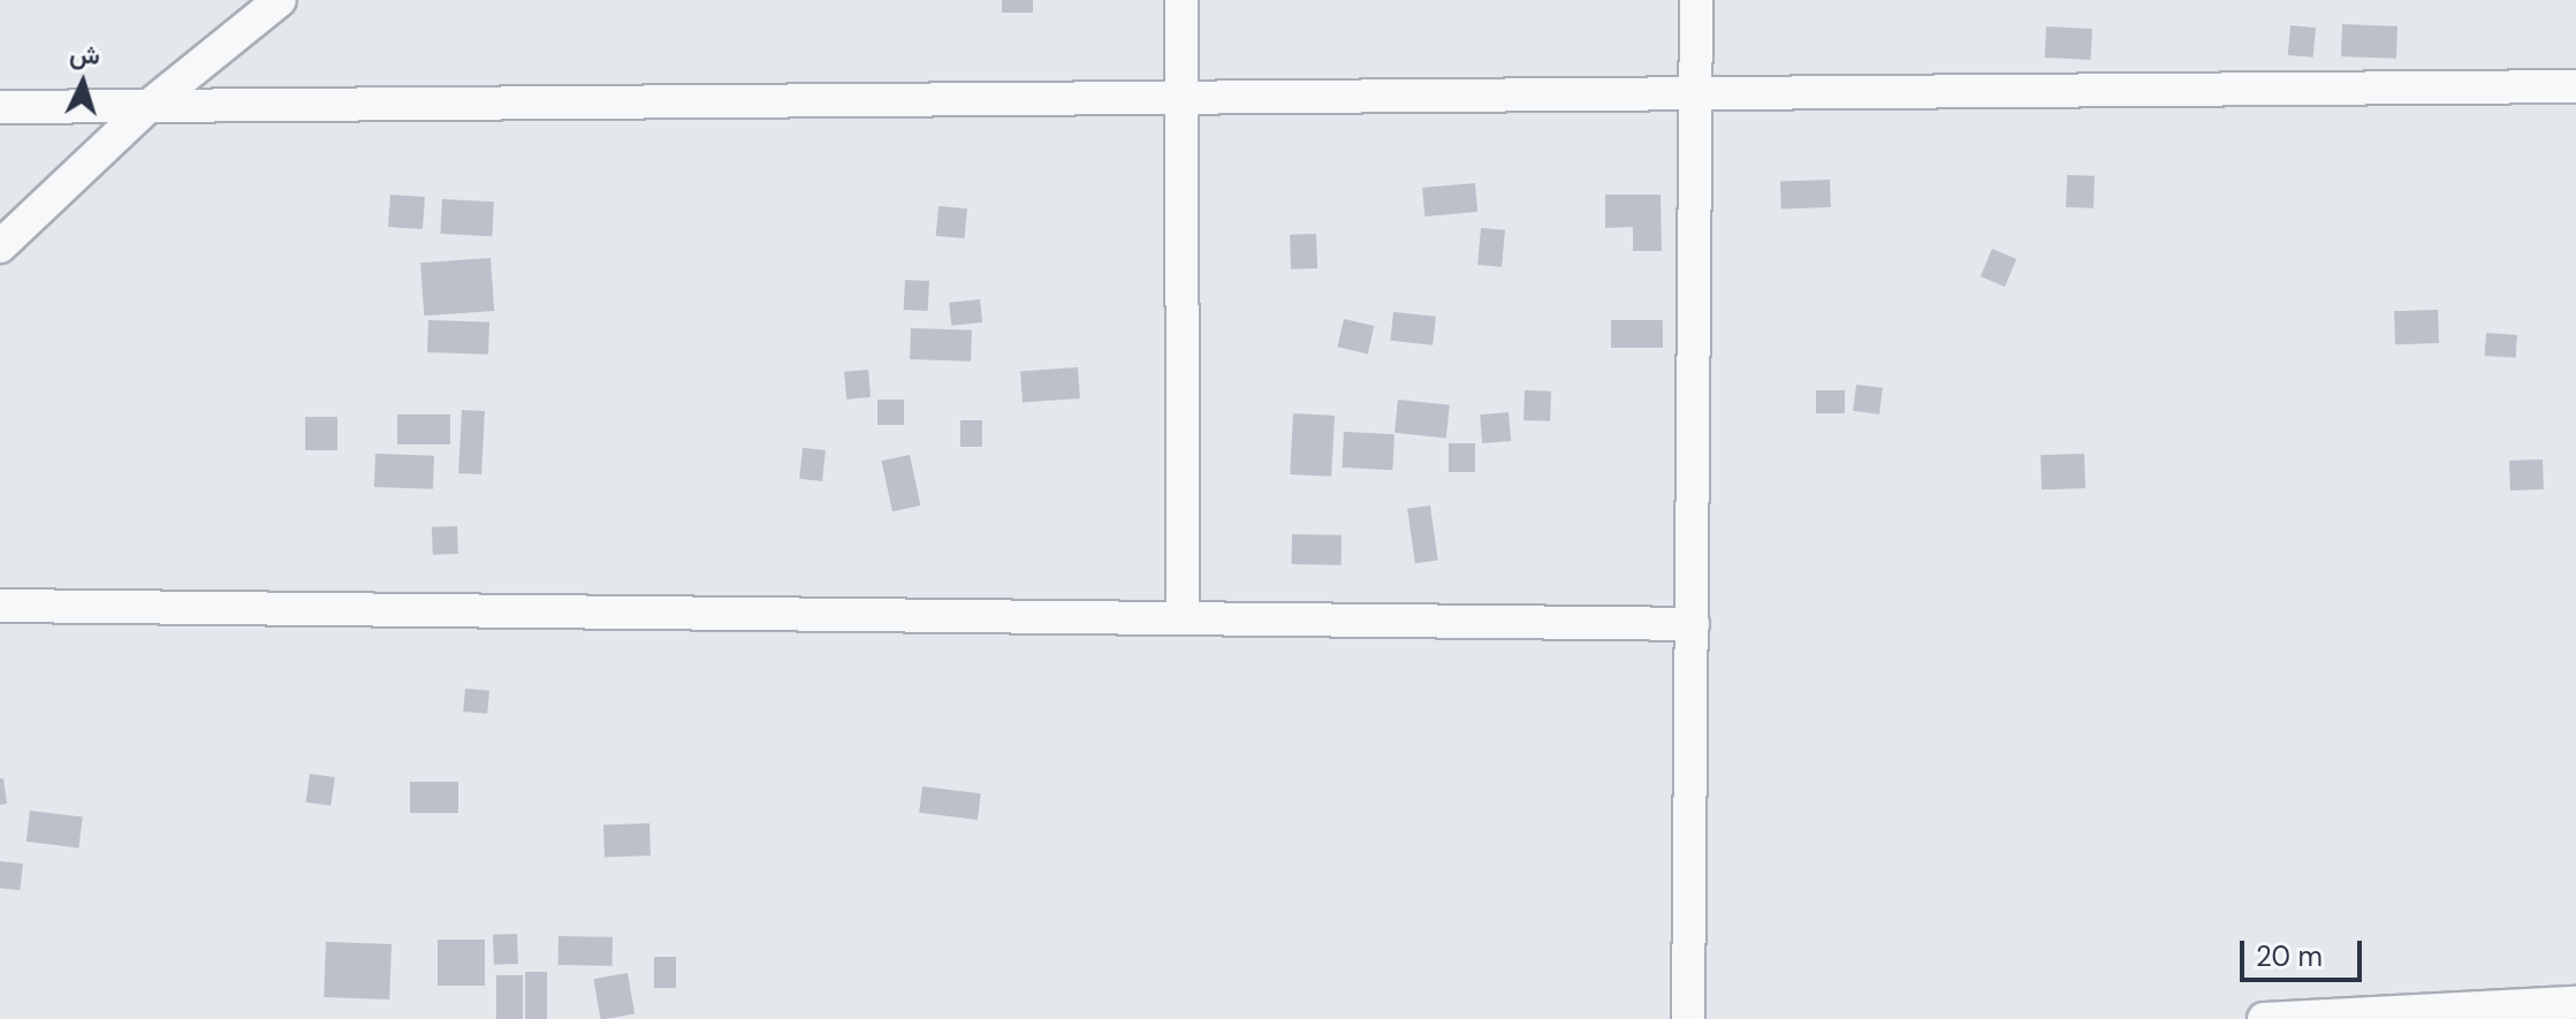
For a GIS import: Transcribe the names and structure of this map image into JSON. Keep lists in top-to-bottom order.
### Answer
{
  "scale_bar": "20 m",
  "north": "top"
}
